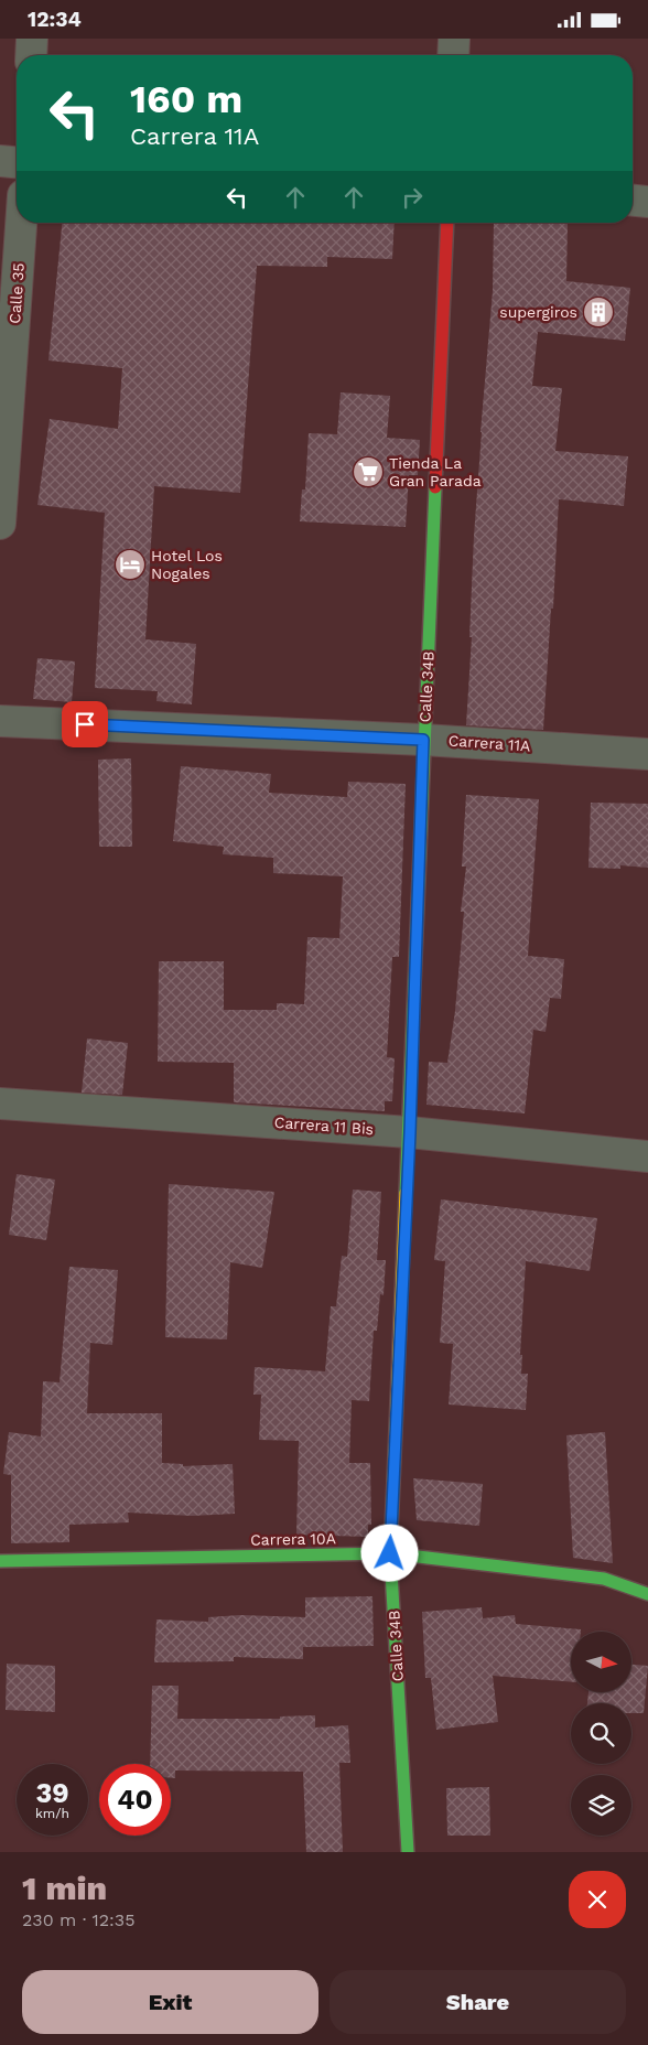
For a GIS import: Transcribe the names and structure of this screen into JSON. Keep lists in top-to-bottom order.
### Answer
{
  "streets": {
    "street": [
      "Calle 35",
      "Calle 34B",
      "Carrera 11A",
      "Carrera 11 Bis",
      "Carrera 10A"
    ]
  },
  "crossings": [
    ["Calle 34B", "Carrera 11A"],
    ["Calle 34B", "Carrera 11 Bis"],
    ["Calle 34B", "Carrera 10A"]
  ],
  "places": {
    "building": ["supergiros"],
    "supermarket": ["Tienda La Gran Parada"],
    "hotel": ["Hotel Los Nogales"]
  },
  "north": "right",
  "page": {
    "status": "12:34",
    "turn": ["160 m", "Carrera 11A"],
    "speed": "39 km/h",
    "limit": "40",
    "heading": ["1 min", "230 m · 12:35"],
    "buttons": ["Exit", "Share"]
  }
}
